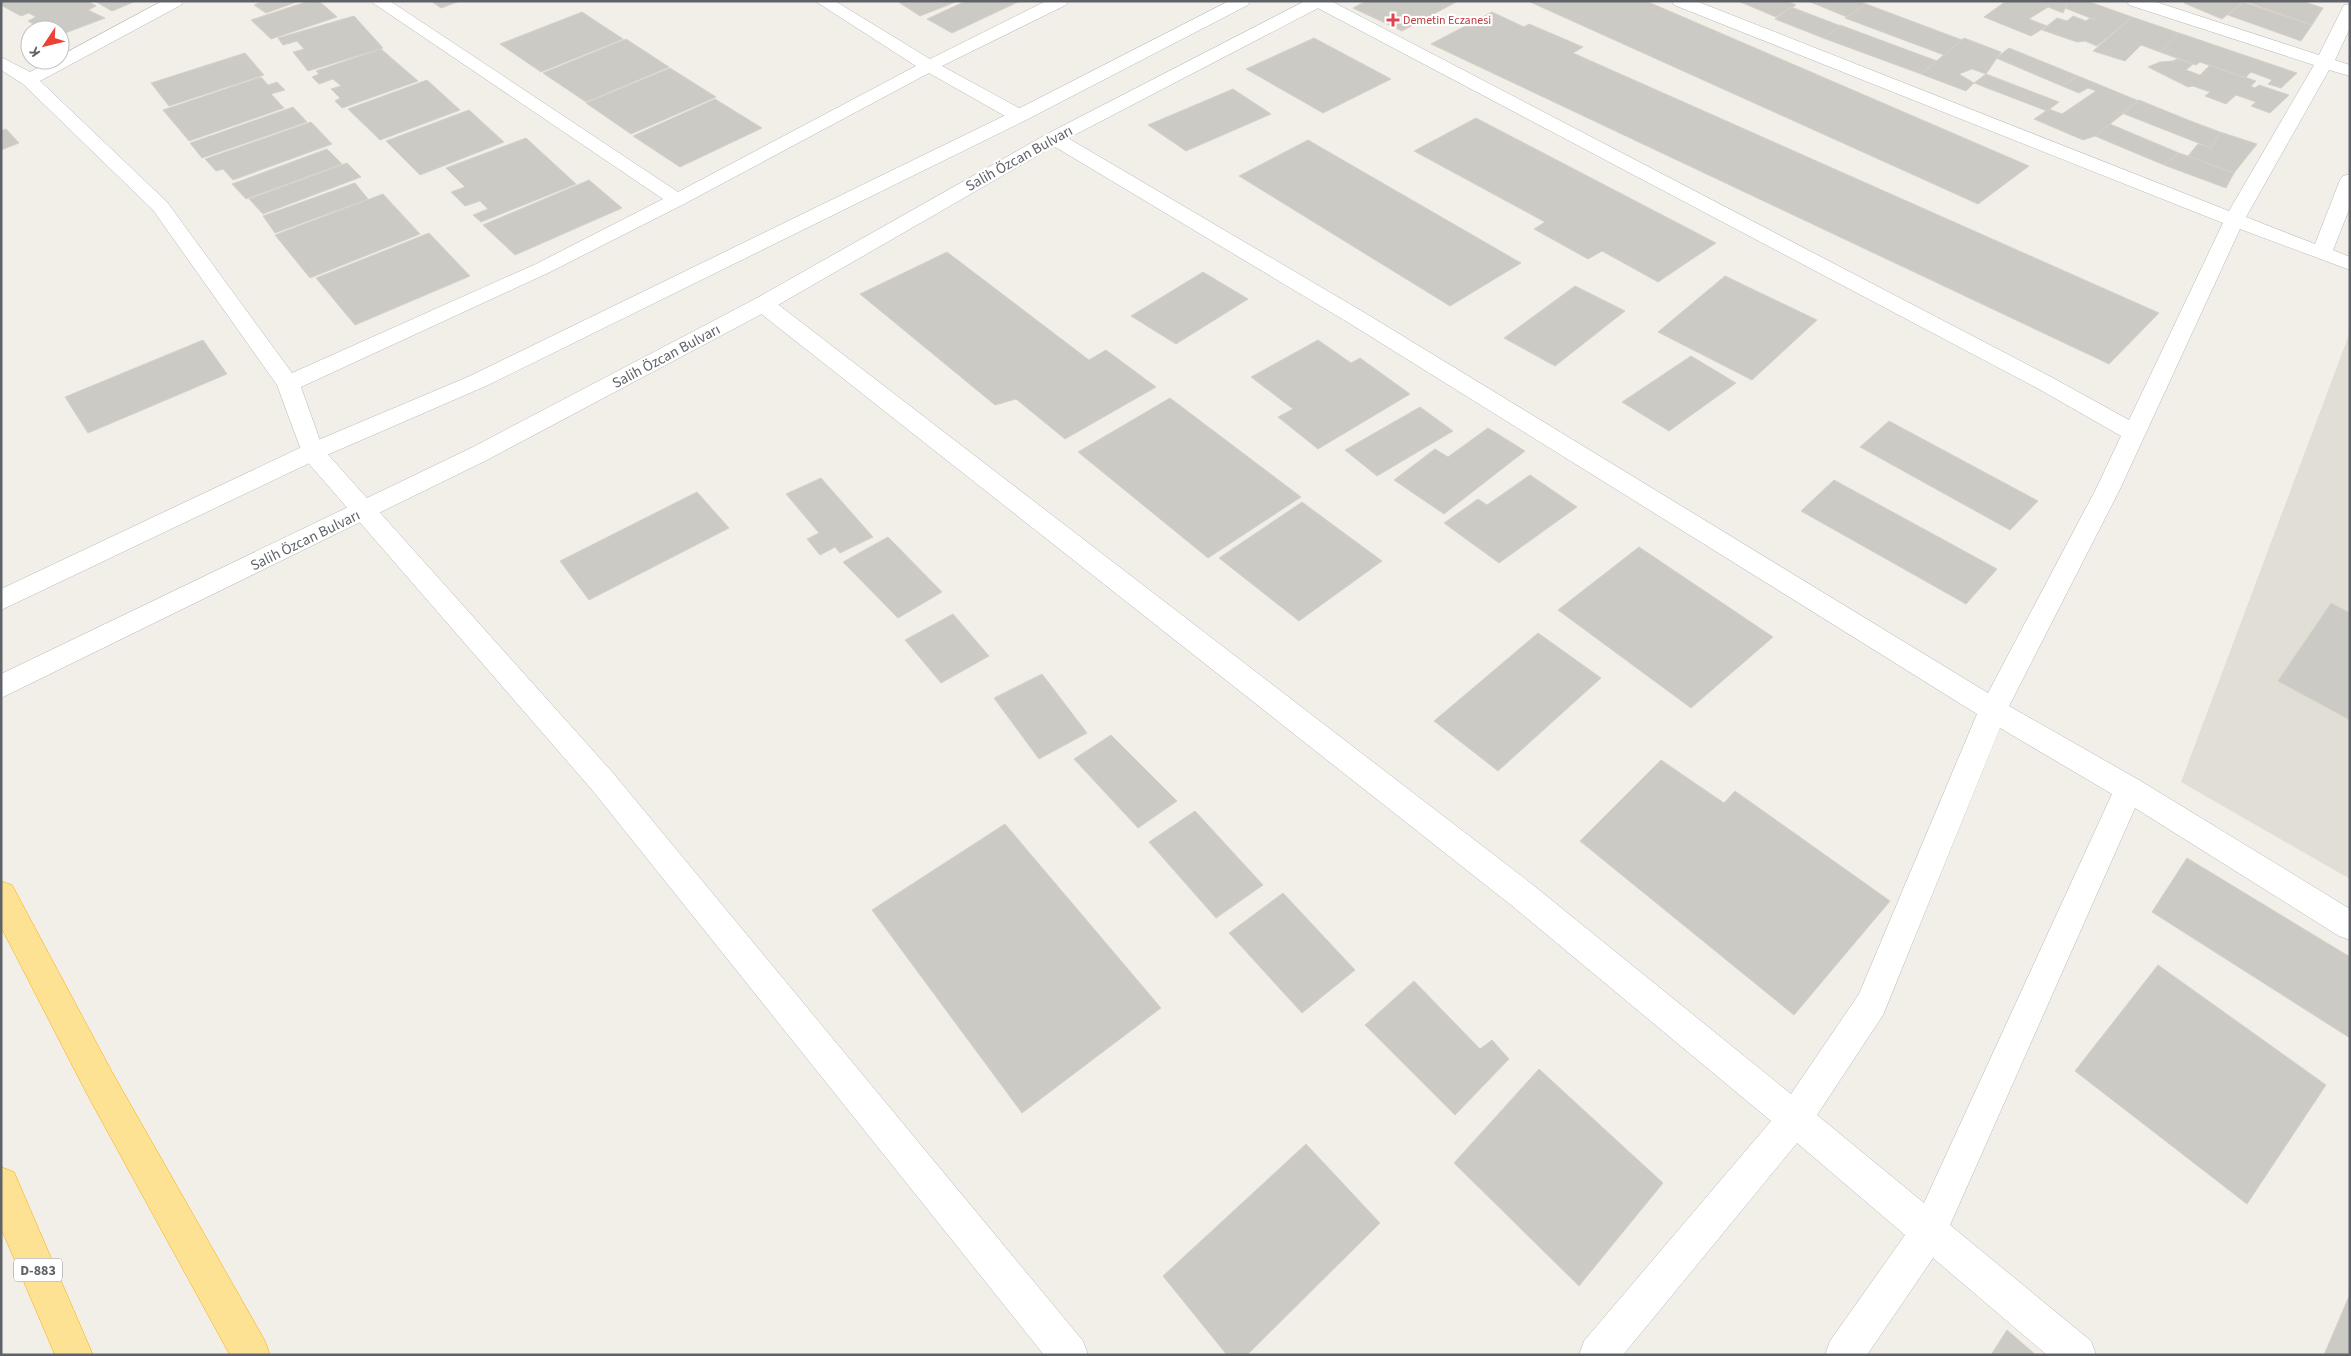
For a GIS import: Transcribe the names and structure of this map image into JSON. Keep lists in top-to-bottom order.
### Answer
{
  "streets": {
    "highway": ["D-883"],
    "street": ["Salih Özcan Bulvarı"]
  },
  "places": {
    "health": ["Demetin Eczanesi"]
  },
  "north": "bottom left"
}
